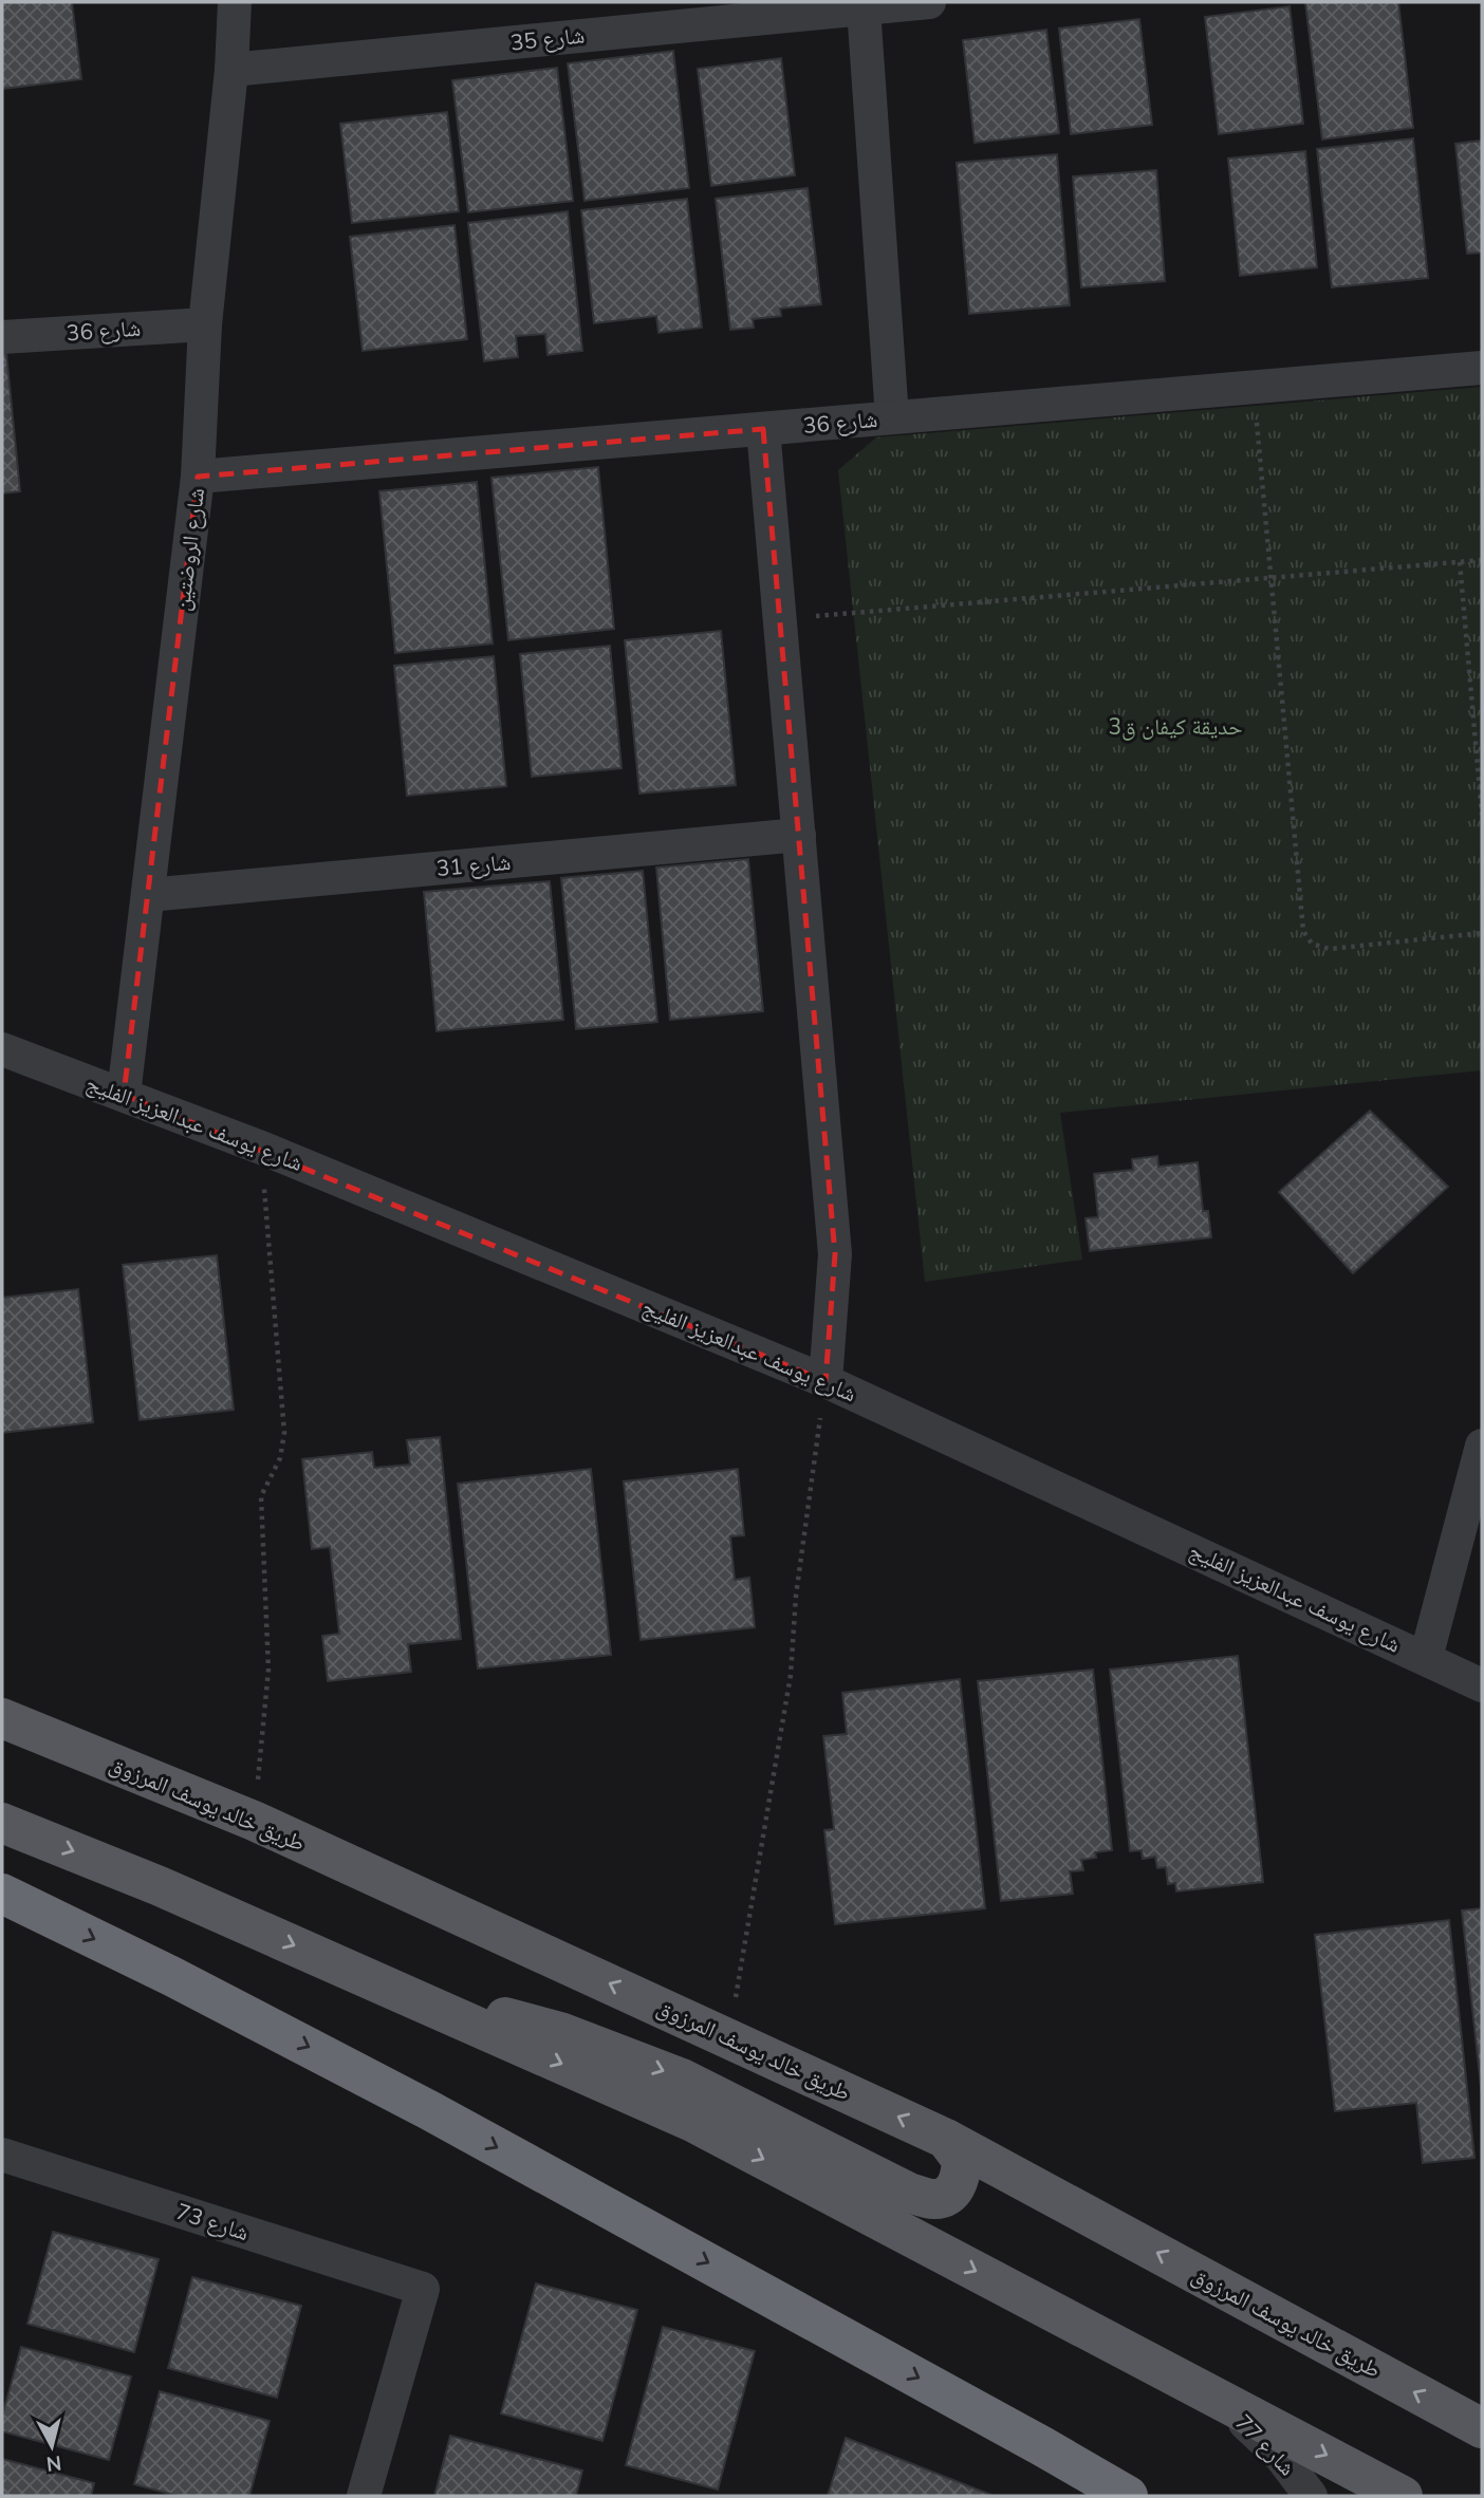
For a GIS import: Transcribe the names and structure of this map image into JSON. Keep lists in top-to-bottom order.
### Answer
{
  "streets": {
    "main road": ["طريق خالد يوسف المرزوق"],
    "street": [
      "شارع 35",
      "شارع 36",
      "شارع الروضتين",
      "شارع 31",
      "شارع يوسف عبدالعزيز الفليج",
      "شارع 73",
      "شارع 77"
    ]
  },
  "crossings": [
    ["شارع 35", "شارع الروضتين"],
    ["شارع 36", "شارع الروضتين"],
    ["شارع الروضتين", "شارع 31"],
    ["شارع الروضتين", "شارع يوسف عبدالعزيز الفليج"]
  ],
  "parks": ["حديقة كيفان ق3"],
  "north": "bottom"
}
